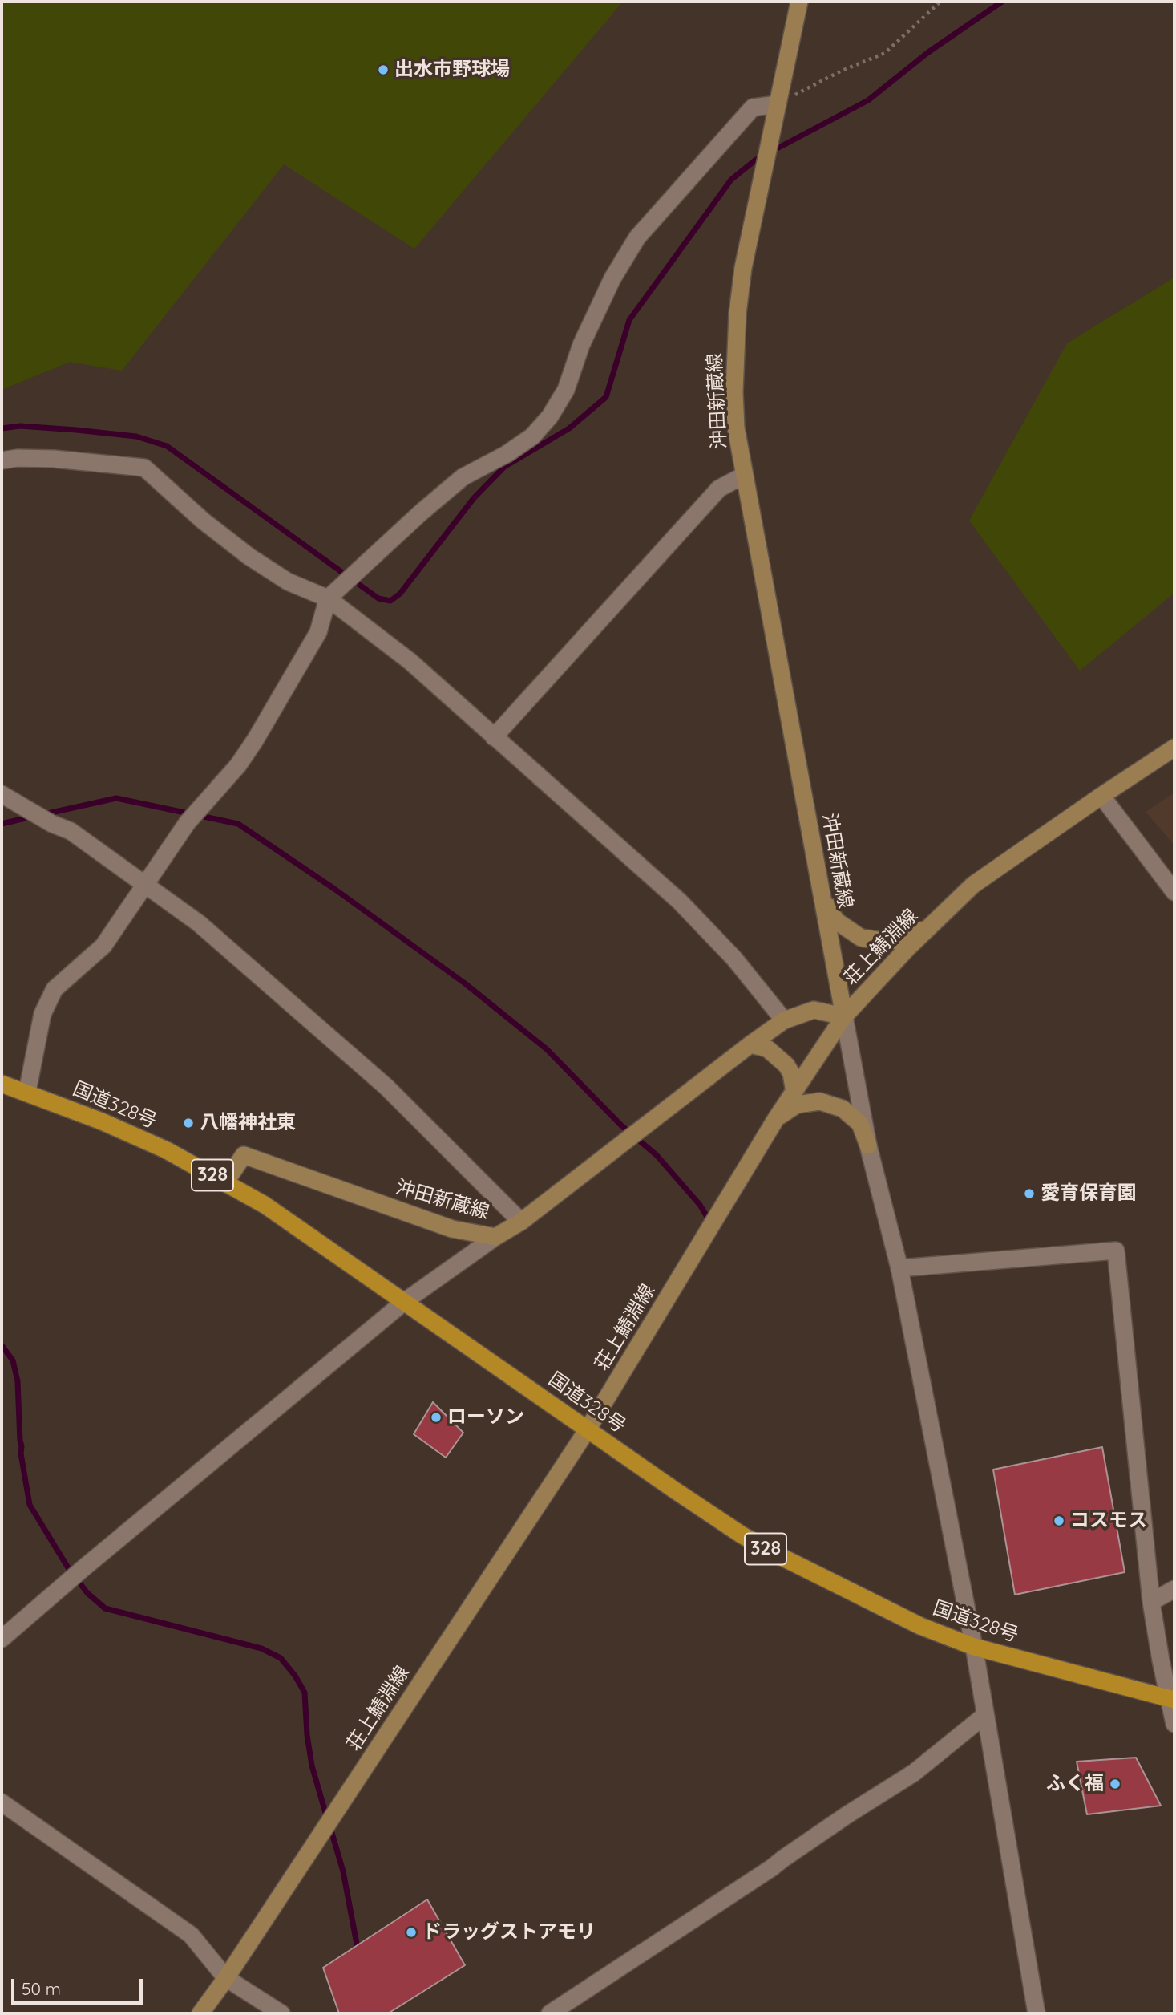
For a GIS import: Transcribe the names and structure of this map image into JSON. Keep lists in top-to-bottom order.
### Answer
{
  "streets": {
    "highway": ["国道328号", "328"],
    "main road": ["沖田新蔵線", "荘上鯖淵線"]
  },
  "crossings": [
    ["沖田新蔵線", "荘上鯖淵線"],
    ["沖田新蔵線", "国道328号"],
    ["荘上鯖淵線", "国道328号"]
  ],
  "places": [
    "出水市野球場",
    "八幡神社東",
    "愛育保育園",
    "ローソン",
    "コスモス",
    "ふく福",
    "ドラッグストアモリ"
  ],
  "scale_bar": "50 m"
}
